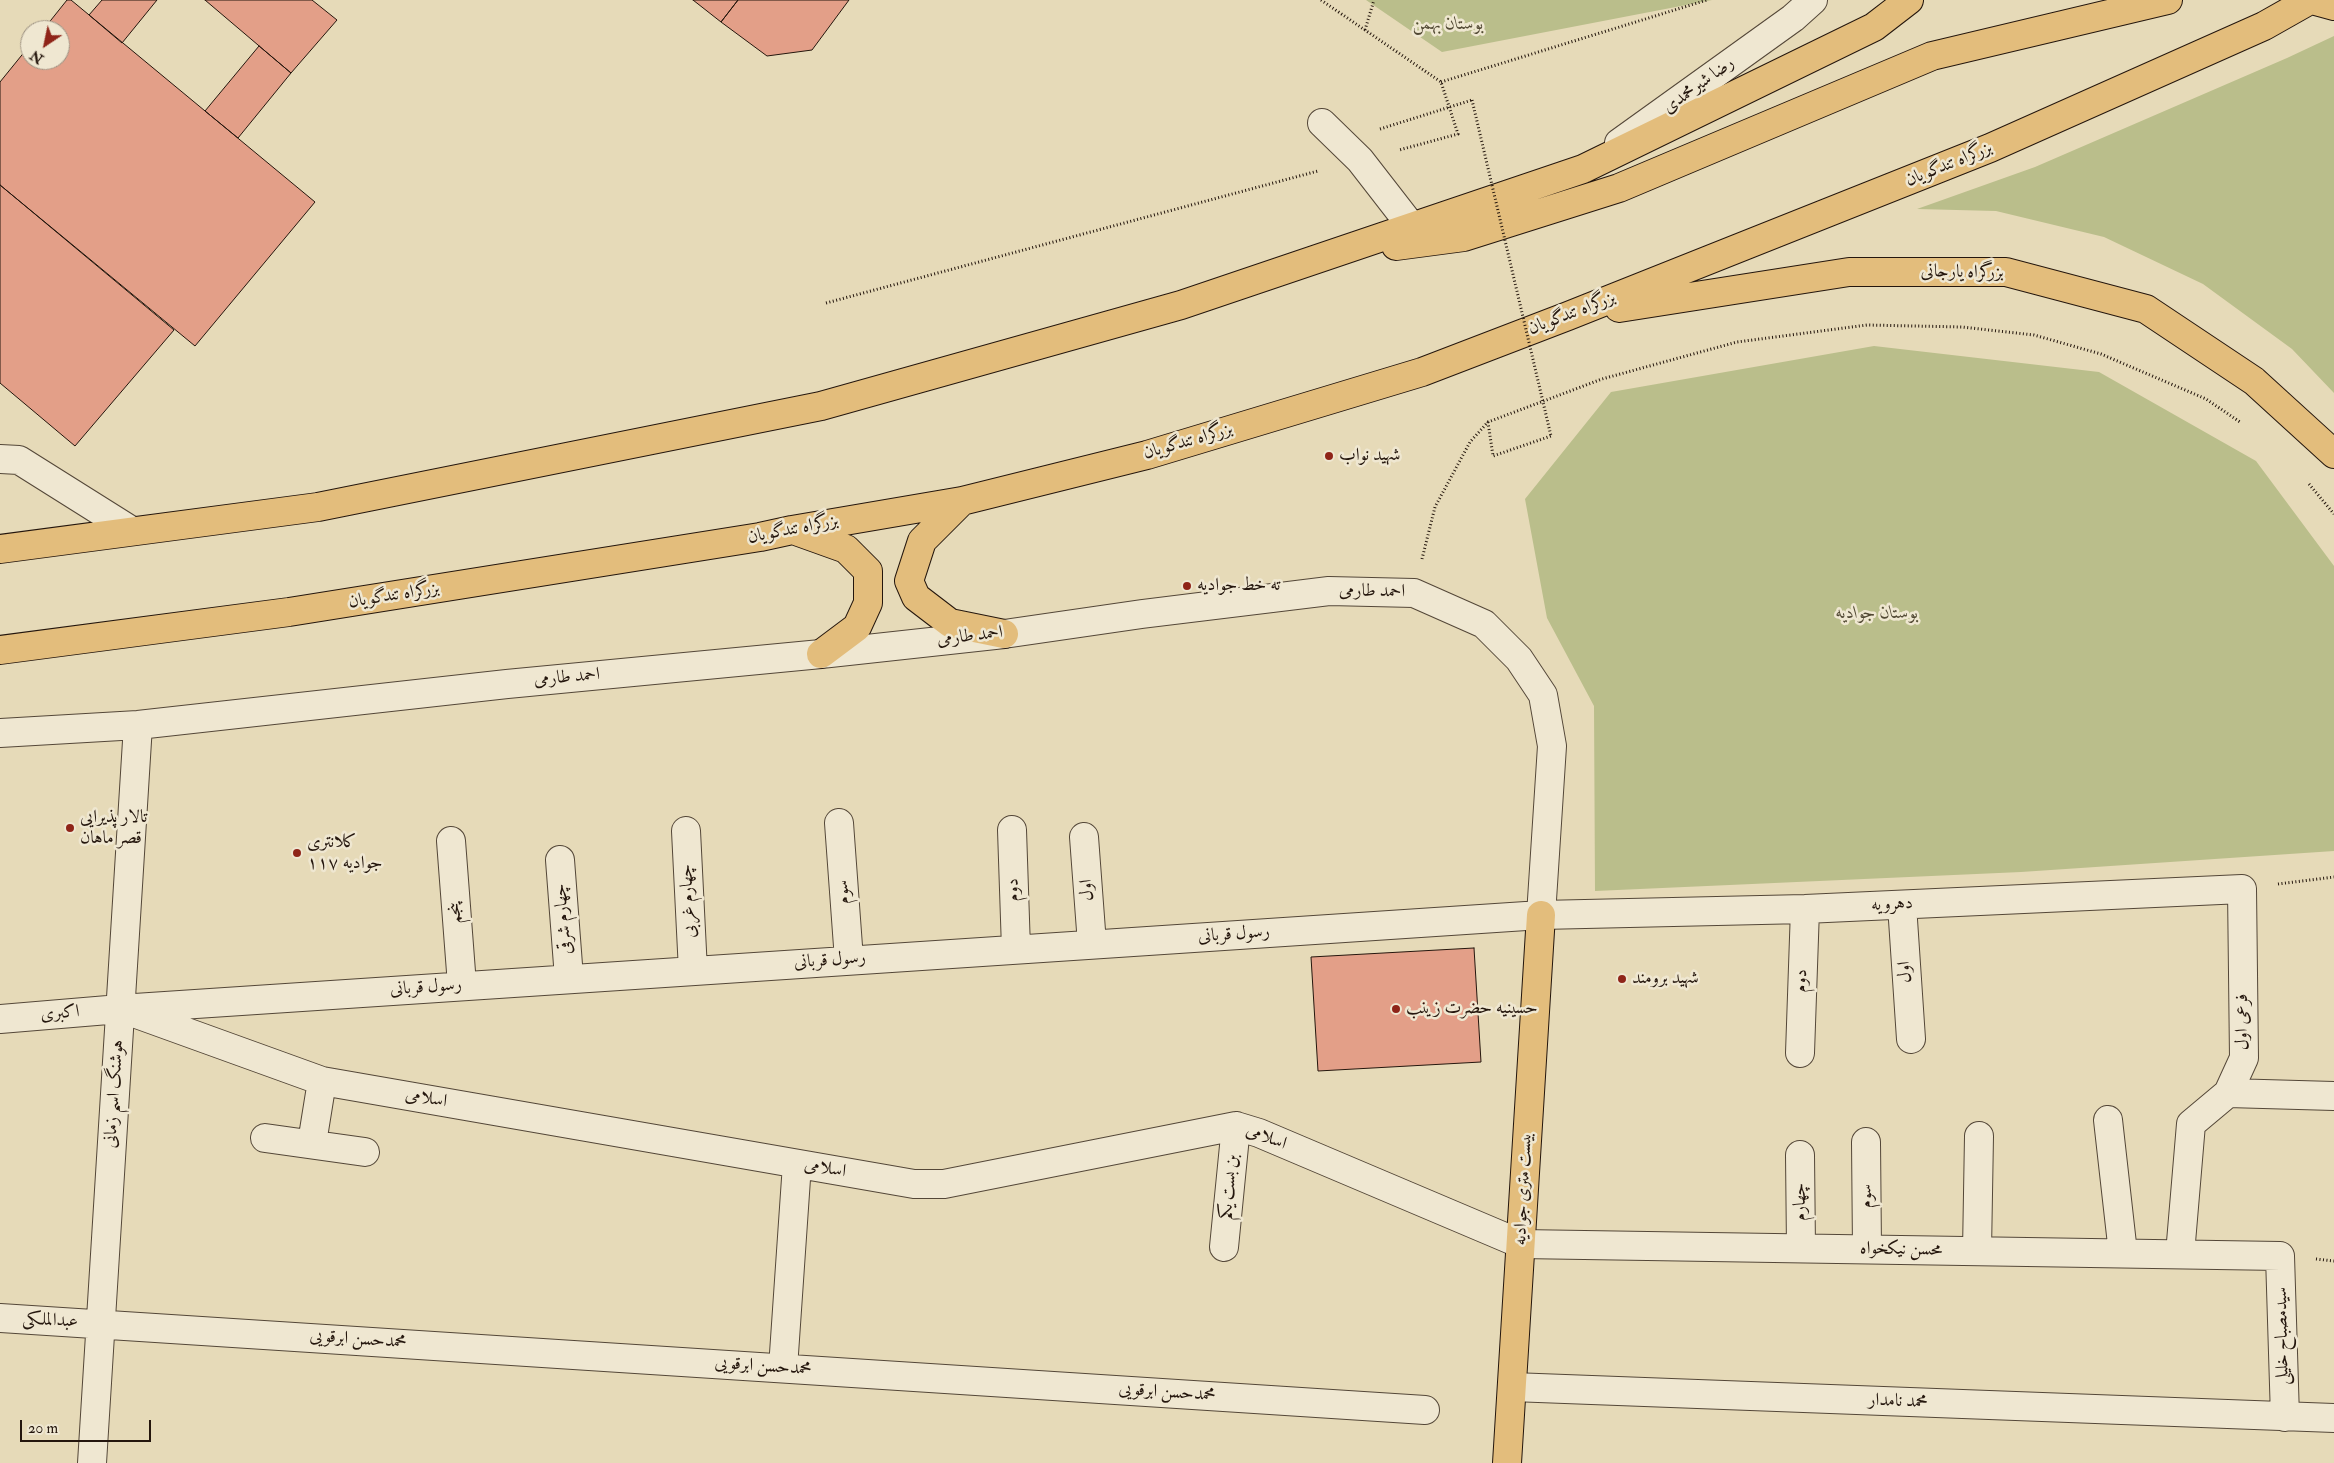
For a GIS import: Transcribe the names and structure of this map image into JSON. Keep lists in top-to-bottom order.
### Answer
{
  "streets": {
    "main road": ["بزرگراه تندگویان", "بزرگراه یارجانی", "بیست متری جوادیه"],
    "street": [
      "رضا شیرمحمدی",
      "احمد طارمی",
      "دوم",
      "اول",
      "سوم",
      "چهارم غربی",
      "دهرویه",
      "پنجم",
      "چهارم شرقی",
      "رسول قربانی",
      "اکبری",
      "فرعی اول",
      "هوشنگ اسم زمانی",
      "اسلامی",
      "بن بست یکم",
      "چهارم",
      "محسن نیکخواه",
      "عبدالملکی",
      "سیدمصباح خلیلی",
      "محمدحسن ابرقویی",
      "محمد نامدار"
    ]
  },
  "crossings": [
    ["بزرگراه تندگویان", "بزرگراه یارجانی"],
    ["احمد طارمی", "دهرویه"],
    ["احمد طارمی", "رسول قربانی"],
    ["احمد طارمی", "هوشنگ اسم زمانی"],
    ["احمد طارمی", "بیست متری جوادیه"],
    ["دوم", "دهرویه"],
    ["دوم", "رسول قربانی"],
    ["اول", "دهرویه"],
    ["اول", "رسول قربانی"],
    ["سوم", "رسول قربانی"],
    ["سوم", "محسن نیکخواه"],
    ["چهارم غربی", "رسول قربانی"],
    ["دهرویه", "رسول قربانی"],
    ["دهرویه", "فرعی اول"],
    ["دهرویه", "بیست متری جوادیه"],
    ["پنجم", "رسول قربانی"],
    ["چهارم شرقی", "رسول قربانی"],
    ["رسول قربانی", "اکبری"],
    ["رسول قربانی", "هوشنگ اسم زمانی"],
    ["رسول قربانی", "اسلامی"],
    ["رسول قربانی", "بیست متری جوادیه"],
    ["اکبری", "هوشنگ اسم زمانی"],
    ["اکبری", "اسلامی"],
    ["فرعی اول", "محسن نیکخواه"],
    ["هوشنگ اسم زمانی", "اسلامی"],
    ["هوشنگ اسم زمانی", "عبدالملکی"],
    ["هوشنگ اسم زمانی", "محمدحسن ابرقویی"],
    ["اسلامی", "بن بست یکم"],
    ["اسلامی", "بیست متری جوادیه"],
    ["اسلامی", "محسن نیکخواه"],
    ["بیست متری جوادیه", "محسن نیکخواه"],
    ["بیست متری جوادیه", "محمد نامدار"],
    ["چهارم", "محسن نیکخواه"],
    ["محسن نیکخواه", "سیدمصباح خلیلی"],
    ["عبدالملکی", "محمدحسن ابرقویی"],
    ["سیدمصباح خلیلی", "محمد نامدار"]
  ],
  "parks": ["بوستان بهمن", "بوستان جوادیه"],
  "places": [
    "شهید نواب",
    "ته خط جوادیه",
    "تالار پذیرایی قصر ماهان",
    "کلانتری ۱۱۷ جوادیه",
    "شهید برومند",
    "حسینیه حضرت زینب"
  ],
  "scale_bar": "20 m",
  "north": "bottom left"
}
